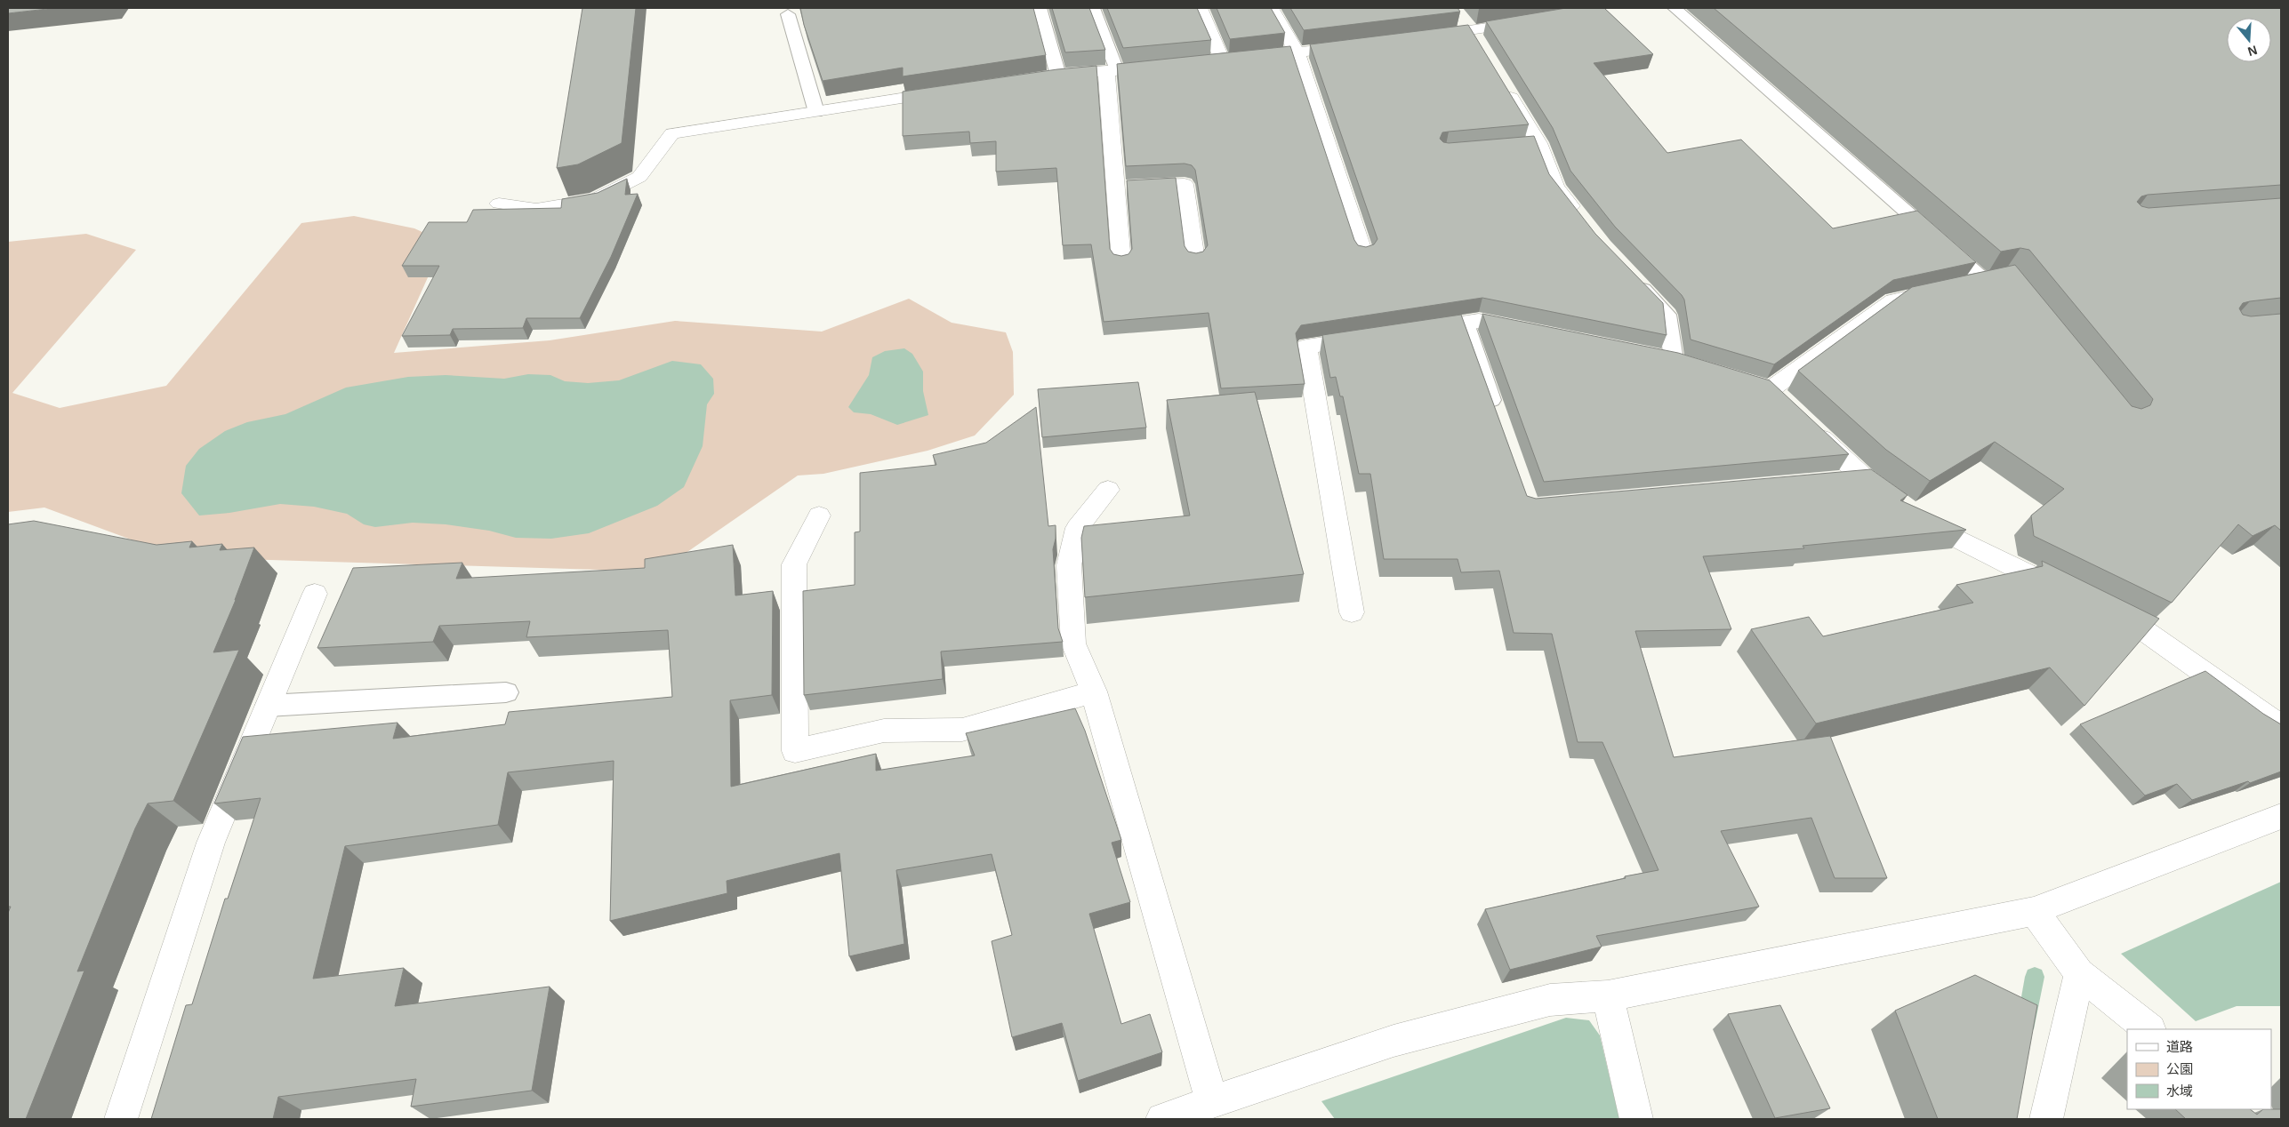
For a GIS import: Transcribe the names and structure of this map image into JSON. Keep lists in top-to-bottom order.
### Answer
{
  "legend": ["道路", "公園", "水域"],
  "north": "bottom"
}
